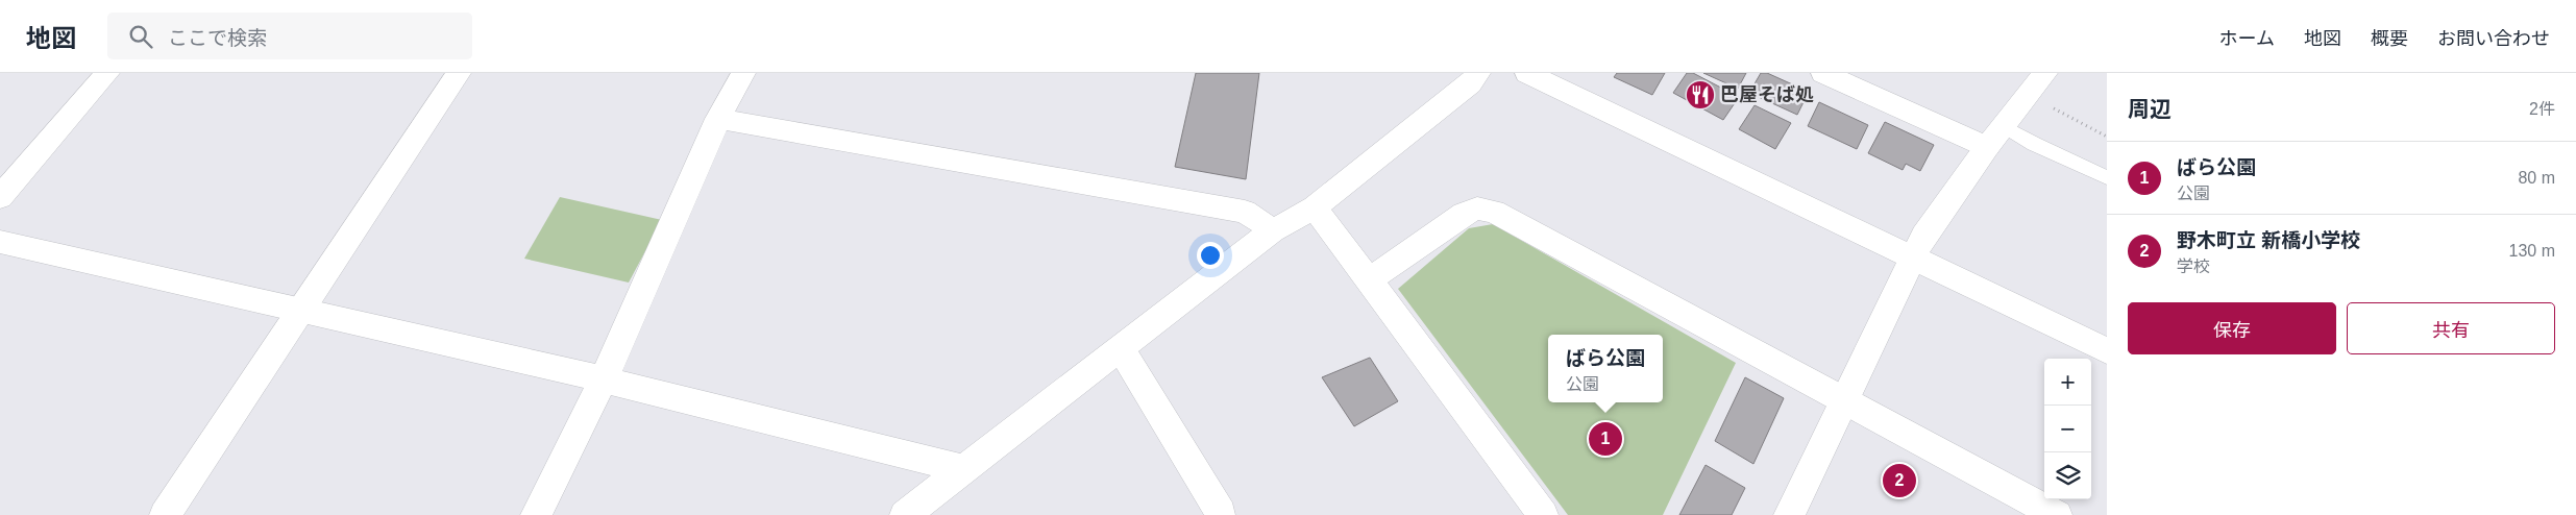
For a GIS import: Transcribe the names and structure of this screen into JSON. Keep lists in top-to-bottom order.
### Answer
{
  "places": {
    "restaurant": ["巴屋そば処"]
  },
  "page": {
    "header": "地図",
    "search": "ここで検索",
    "nav": [
      "ホーム",
      "地図",
      "概要",
      "お問い合わせ"
    ],
    "heading": ["周辺", "2件"],
    "list": [
      {
        "mark": "1",
        "name": "ばら公園",
        "note": "公園",
        "value": "80 m"
      },
      {
        "mark": "2",
        "name": "野木町立 新橋小学校",
        "note": "学校",
        "value": "130 m"
      }
    ],
    "buttons": ["保存", "共有"],
    "popup": ["ばら公園", "公園"],
    "map_buttons": ["+", "−"],
    "pins": ["1", "2"]
  }
}
